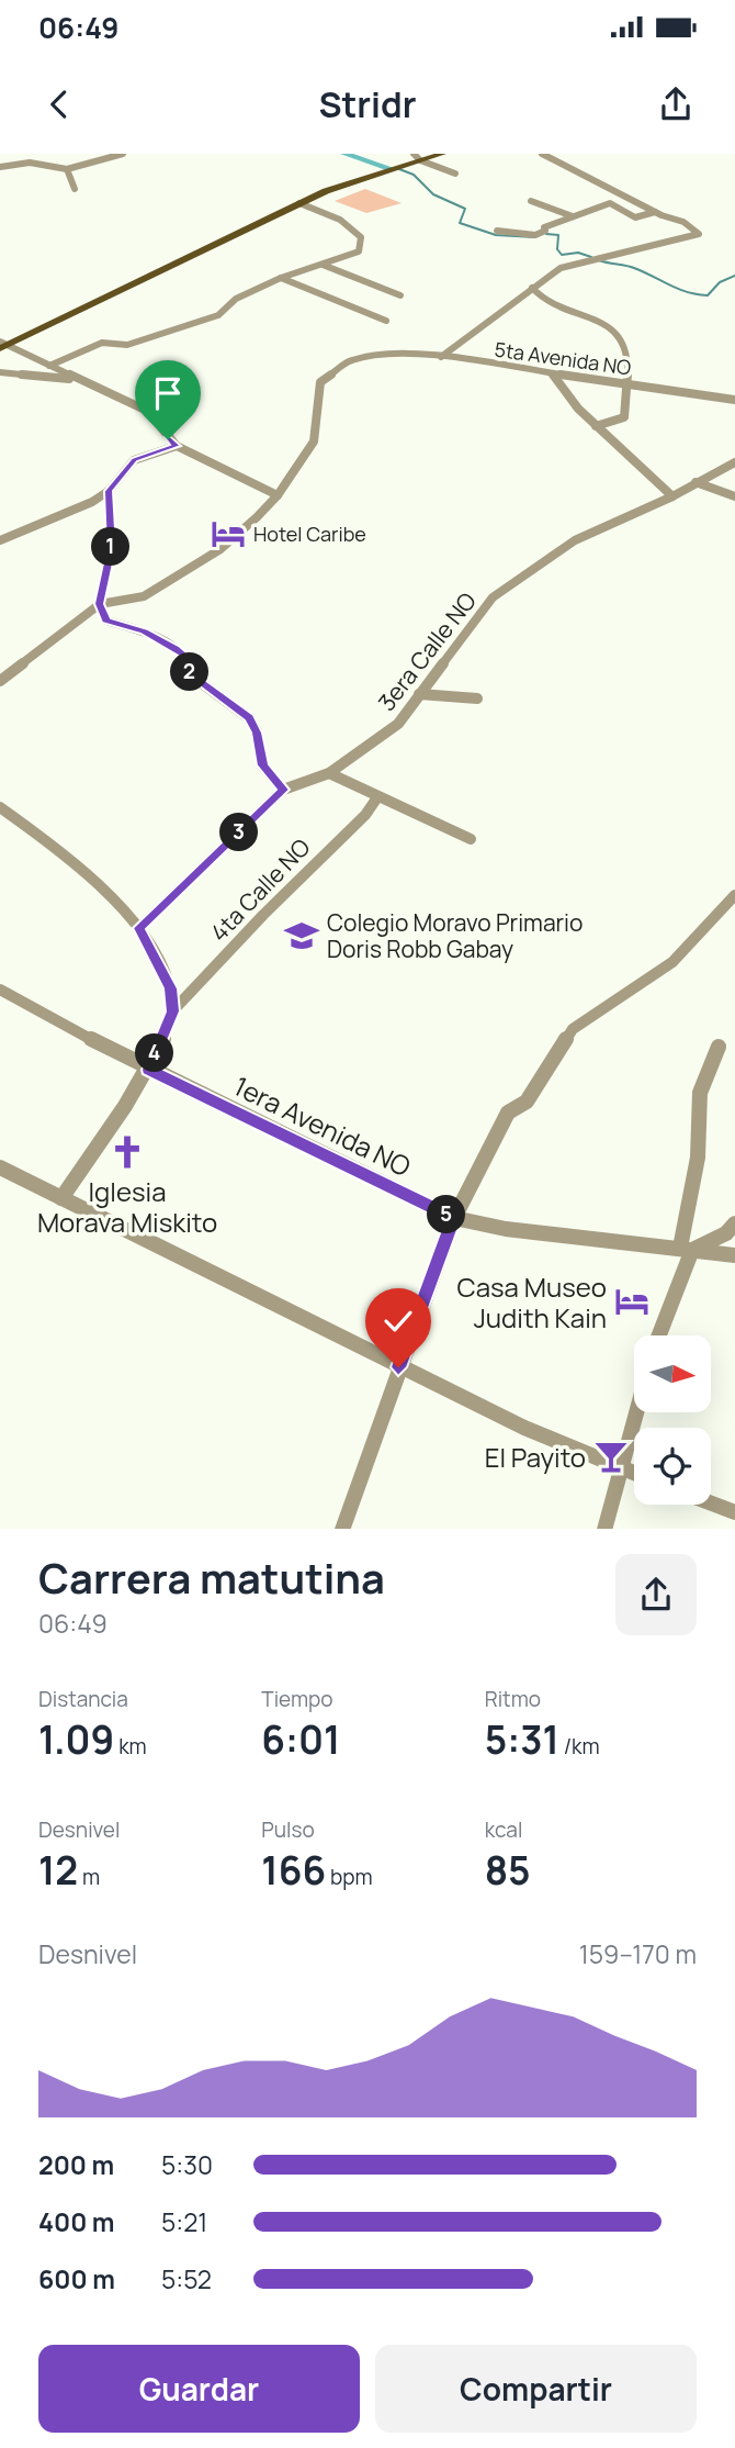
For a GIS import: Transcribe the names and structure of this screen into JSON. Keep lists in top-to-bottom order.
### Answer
{
  "streets": {
    "street": [
      "5ta Avenida NO",
      "3era Calle NO",
      "4ta Calle NO",
      "1era Avenida NO"
    ]
  },
  "crossings": [
    ["4ta Calle NO", "1era Avenida NO"]
  ],
  "places": {
    "hotel": ["Hotel Caribe", "Casa Museo Judith Kain"],
    "school or university": ["Colegio Moravo Primario Doris Robb Gabay"],
    "church": ["Iglesia Morava Miskito"],
    "bar": ["El Payito"]
  },
  "north": "right",
  "page": {
    "status": "06:49",
    "header": "Stridr",
    "pins": [
      "1",
      "2",
      "3",
      "4",
      "5"
    ],
    "heading": ["Carrera matutina", "06:49"],
    "stats": [
      ["Distancia", "1.09 km"],
      ["Tiempo", "6:01"],
      ["Ritmo", "5:31 /km"],
      ["Desnivel", "12 m"],
      ["Pulso", "166 bpm"],
      ["kcal", "85"]
    ],
    "chart": ["Desnivel", "159–170 m"],
    "list": [
      {
        "name": "200 m",
        "note": "5:30"
      },
      {
        "name": "400 m",
        "note": "5:21"
      },
      {
        "name": "600 m",
        "note": "5:52"
      }
    ],
    "buttons": ["Guardar", "Compartir"]
  }
}
